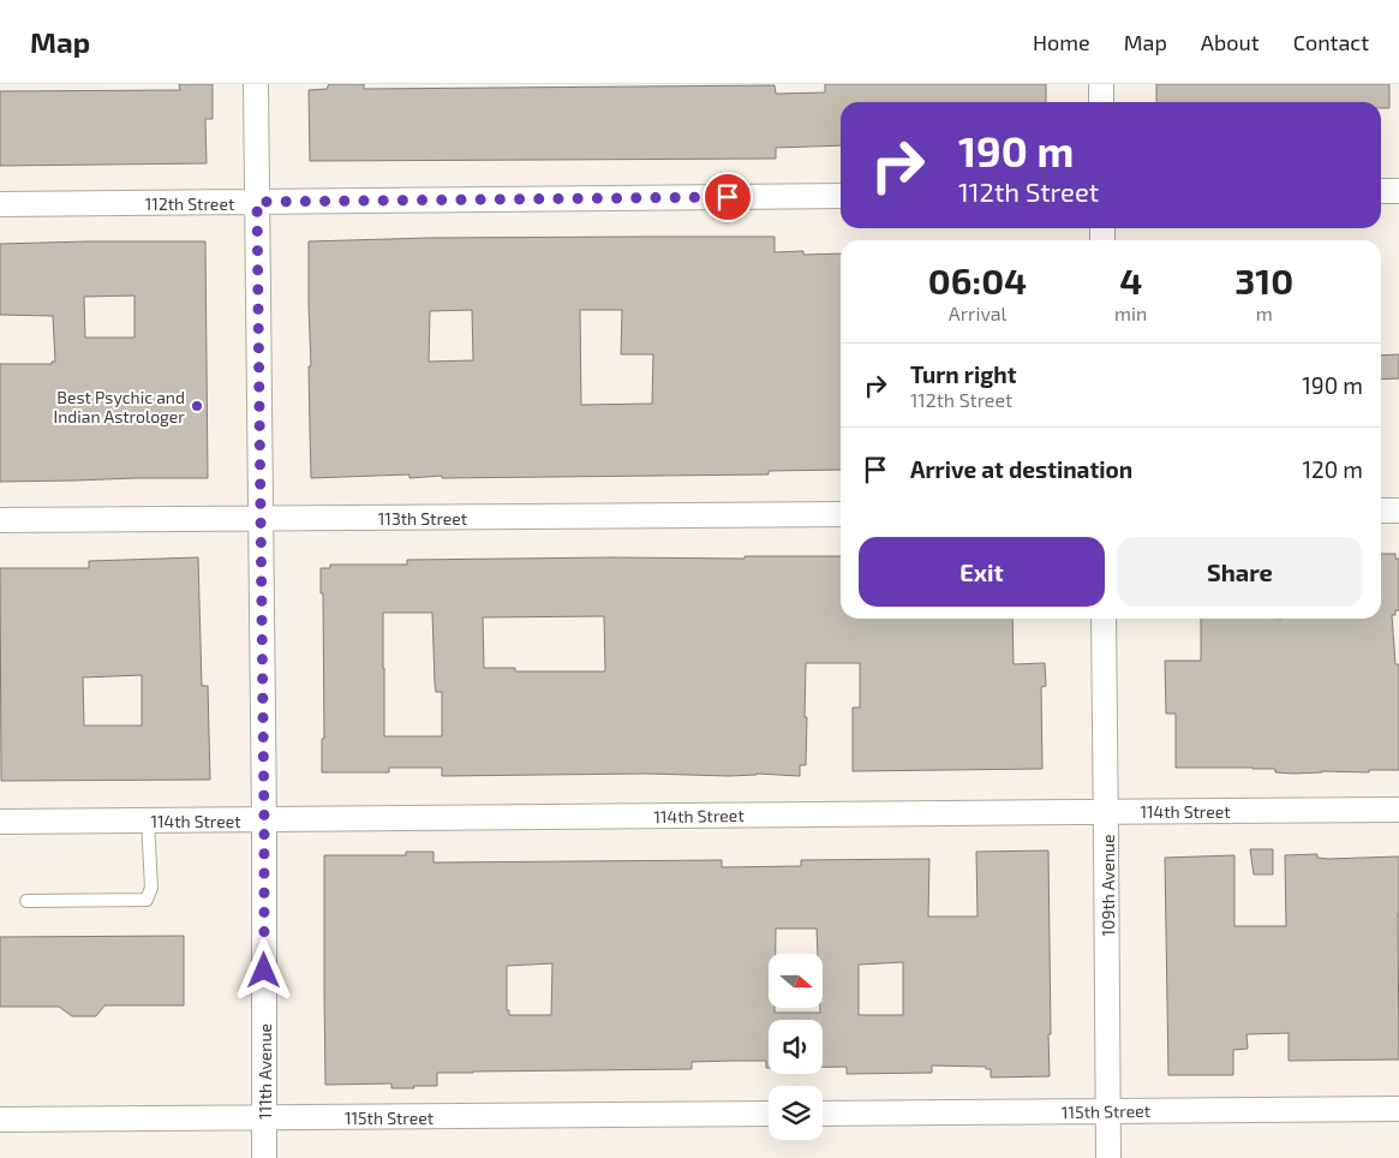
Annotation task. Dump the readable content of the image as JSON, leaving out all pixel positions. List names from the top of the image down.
{
  "streets": {
    "street": [
      "112th Street",
      "113th Street",
      "114th Street",
      "109th Avenue",
      "111th Avenue",
      "115th Street"
    ]
  },
  "crossings": [
    ["112th Street", "111th Avenue"],
    ["113th Street", "111th Avenue"],
    ["114th Street", "109th Avenue"],
    ["114th Street", "111th Avenue"],
    ["109th Avenue", "115th Street"],
    ["111th Avenue", "115th Street"]
  ],
  "places": ["Best Psychic and Indian Astrologer"],
  "north": "right",
  "page": {
    "header": "Map",
    "nav": [
      "Home",
      "Map",
      "About",
      "Contact"
    ],
    "turn": ["190 m", "112th Street"],
    "eta": [
      "06:04",
      "Arrival",
      "4",
      "min",
      "310",
      "m"
    ],
    "list": [
      {
        "name": "Turn right",
        "note": "112th Street",
        "value": "190 m"
      },
      {
        "name": "Arrive at destination",
        "value": "120 m"
      }
    ],
    "buttons": ["Exit", "Share"]
  }
}
